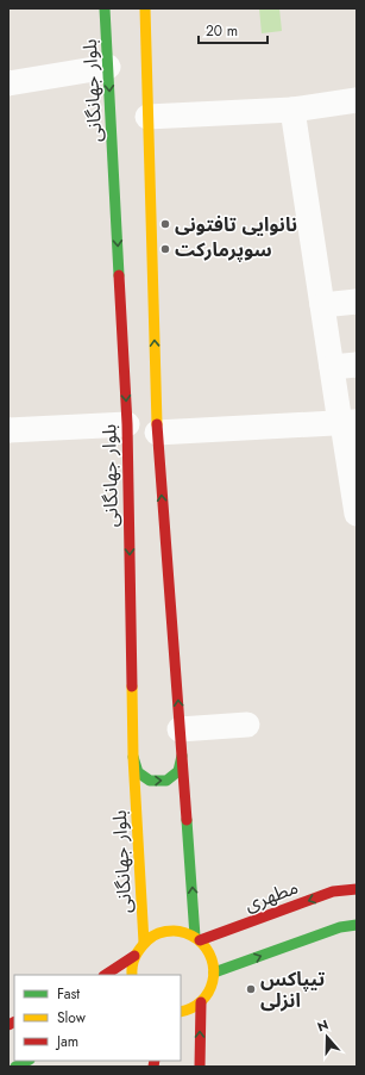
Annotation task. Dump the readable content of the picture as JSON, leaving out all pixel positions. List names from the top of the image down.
{
  "streets": {
    "street": ["بلوار جهانگانی", "مطهری"]
  },
  "places": ["نانوایی تافتونی", "سوپرمارکت", "تیپاکس انزلی"],
  "legend": ["Fast", "Slow", "Jam"],
  "scale_bar": "20 m",
  "north": "top"
}
